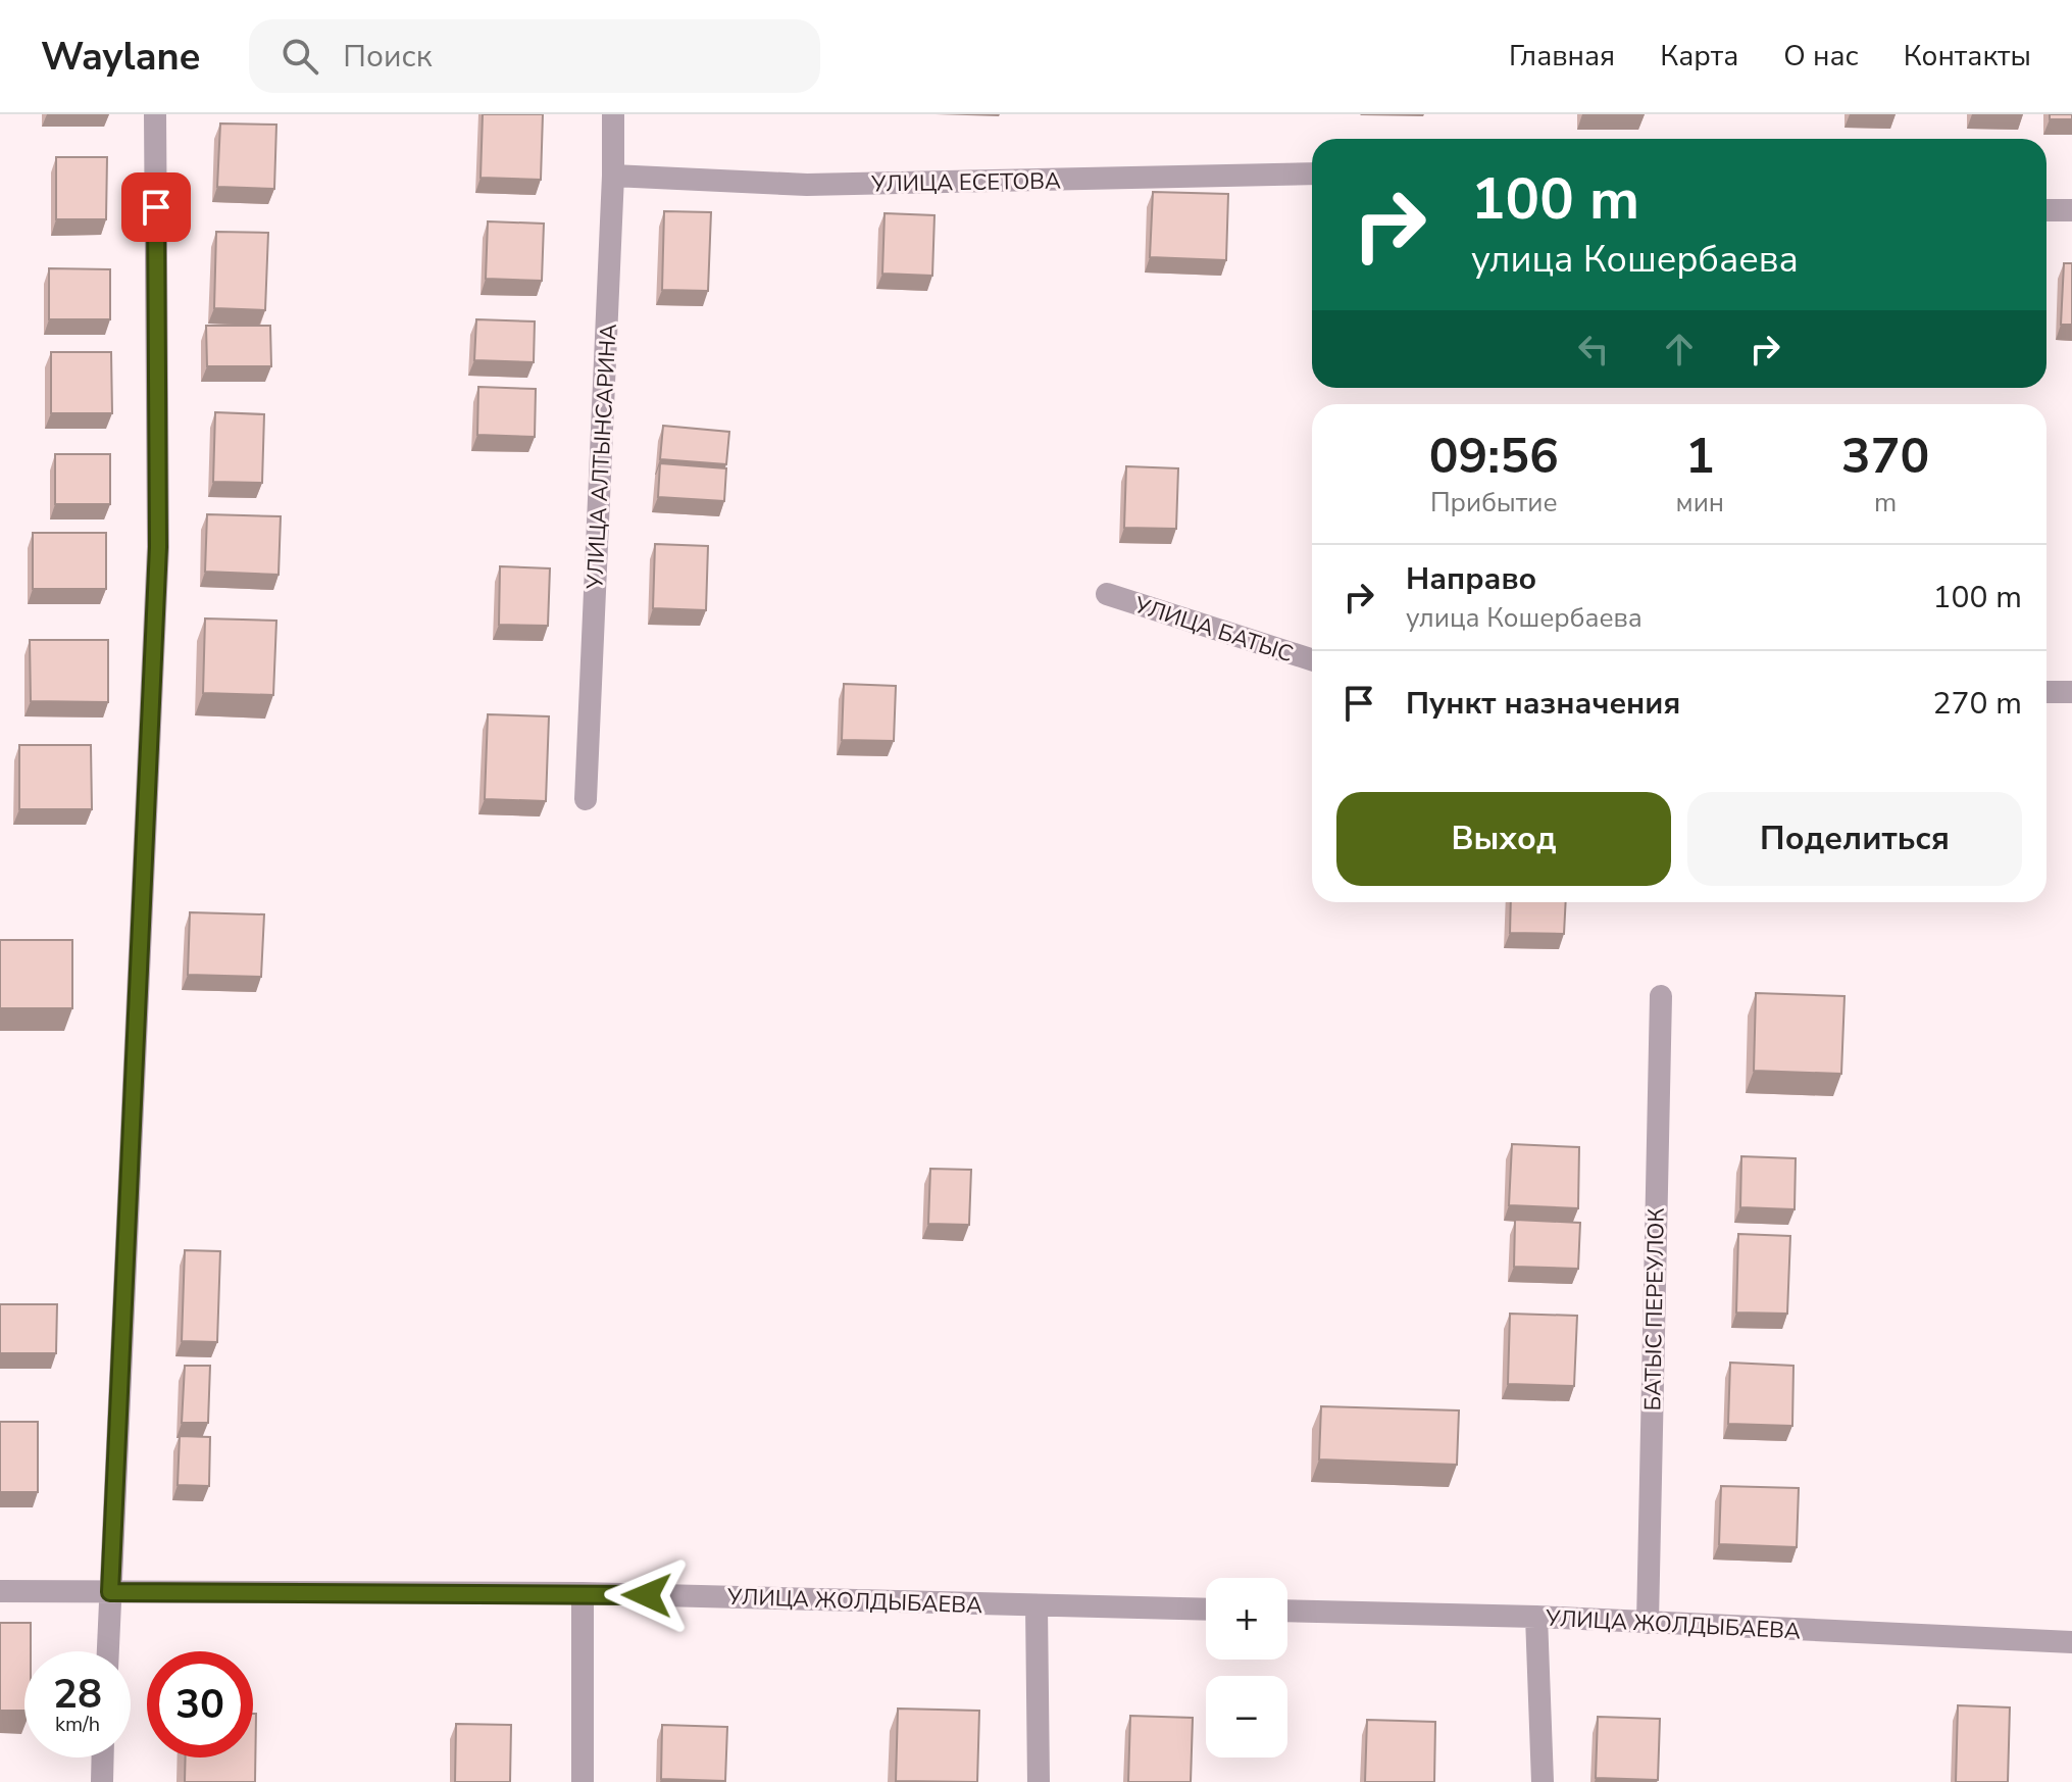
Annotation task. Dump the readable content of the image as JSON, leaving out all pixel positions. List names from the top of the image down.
{
  "streets": {
    "street": [
      "УЛИЦА ЕСЕТОВА",
      "УЛИЦА АЛТЫНСАРИНА",
      "УЛИЦА БАТЫС",
      "БАТЫС ПЕРЕУЛОК",
      "УЛИЦА ЖОЛДЫБАЕВА"
    ]
  },
  "crossings": [
    ["УЛИЦА ЕСЕТОВА", "УЛИЦА АЛТЫНСАРИНА"],
    ["БАТЫС ПЕРЕУЛОК", "УЛИЦА ЖОЛДЫБАЕВА"]
  ],
  "page": {
    "header": "Waylane",
    "search": "Поиск",
    "nav": [
      "Главная",
      "Карта",
      "О нас",
      "Контакты"
    ],
    "turn": ["100 m", "улица Кошербаева"],
    "eta": [
      "09:56",
      "Прибытие",
      "1",
      "мин",
      "370",
      "m"
    ],
    "list": [
      {
        "name": "Направо",
        "note": "улица Кошербаева",
        "value": "100 m"
      },
      {
        "name": "Пункт назначения",
        "value": "270 m"
      }
    ],
    "buttons": ["Выход", "Поделиться"],
    "map_buttons": ["+", "−"],
    "speed": "28 km/h",
    "limit": "30"
  }
}
